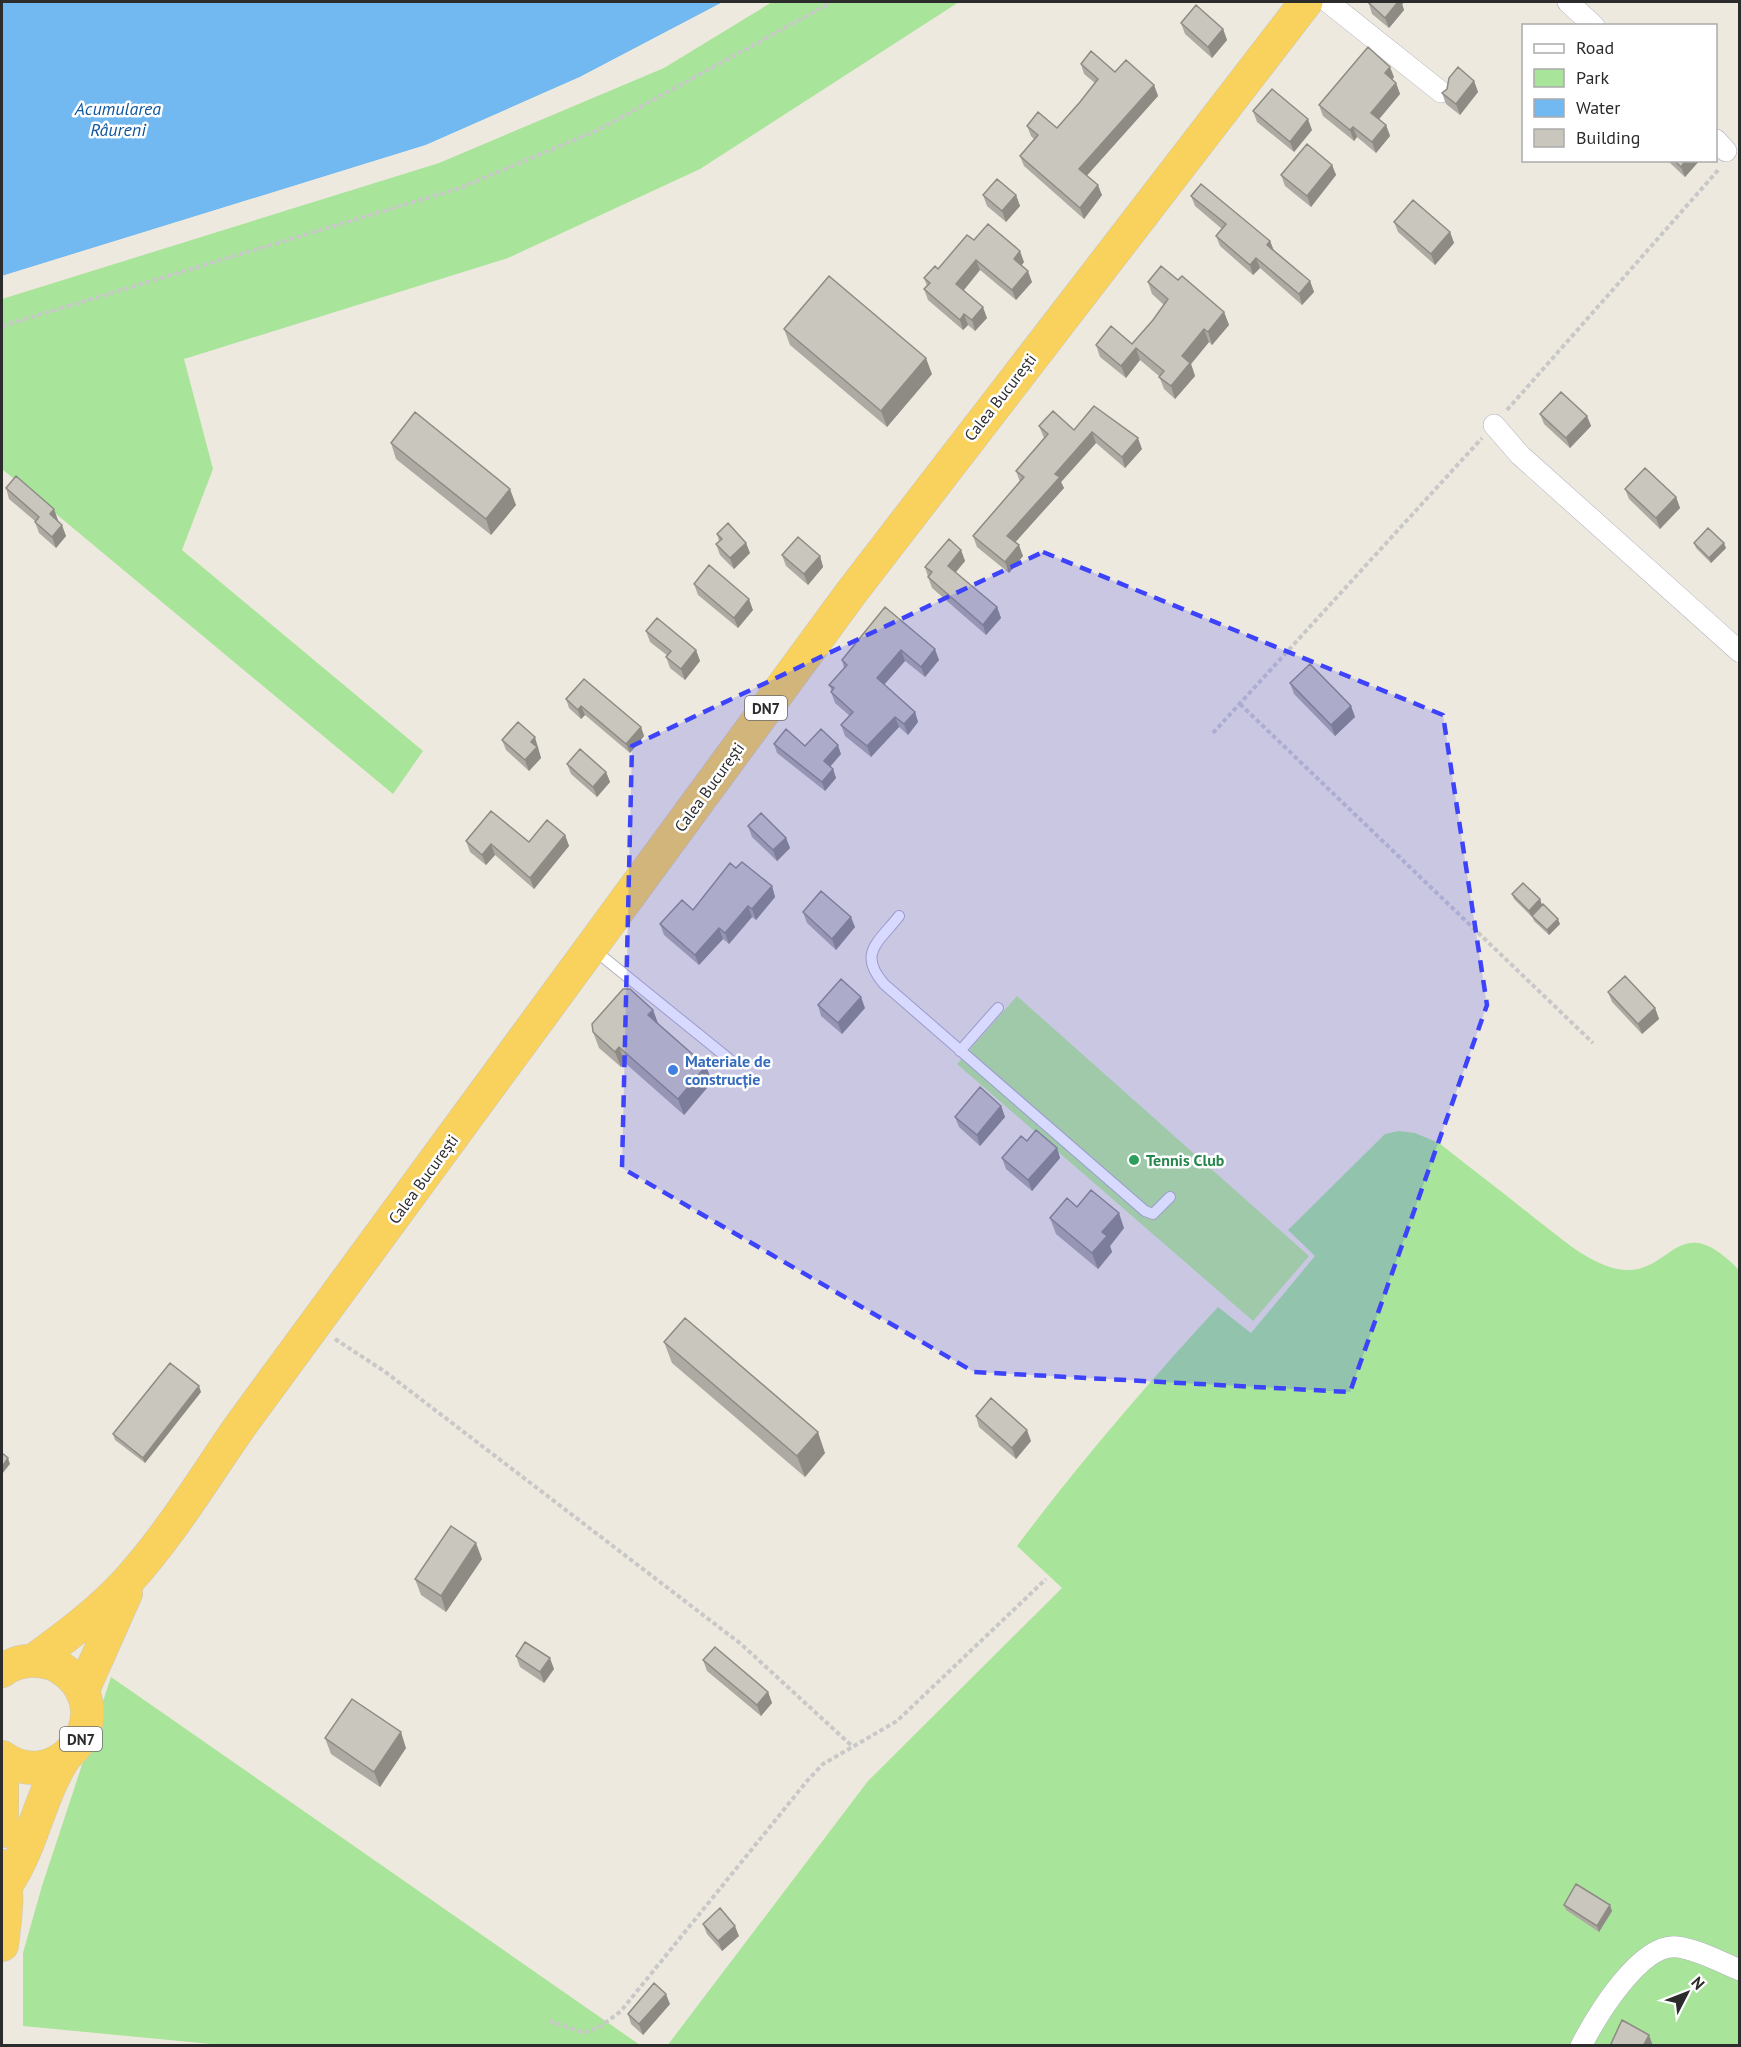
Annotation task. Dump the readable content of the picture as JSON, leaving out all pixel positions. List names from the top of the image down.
{
  "streets": {
    "highway": ["Calea București", "DN7"]
  },
  "crossings": [
    ["Calea București", "DN7"]
  ],
  "water": ["Acumularea Râureni"],
  "places": ["Materiale de construcție", "Tennis Club"],
  "legend": [
    "Road",
    "Park",
    "Water",
    "Building"
  ],
  "north": "top right"
}
